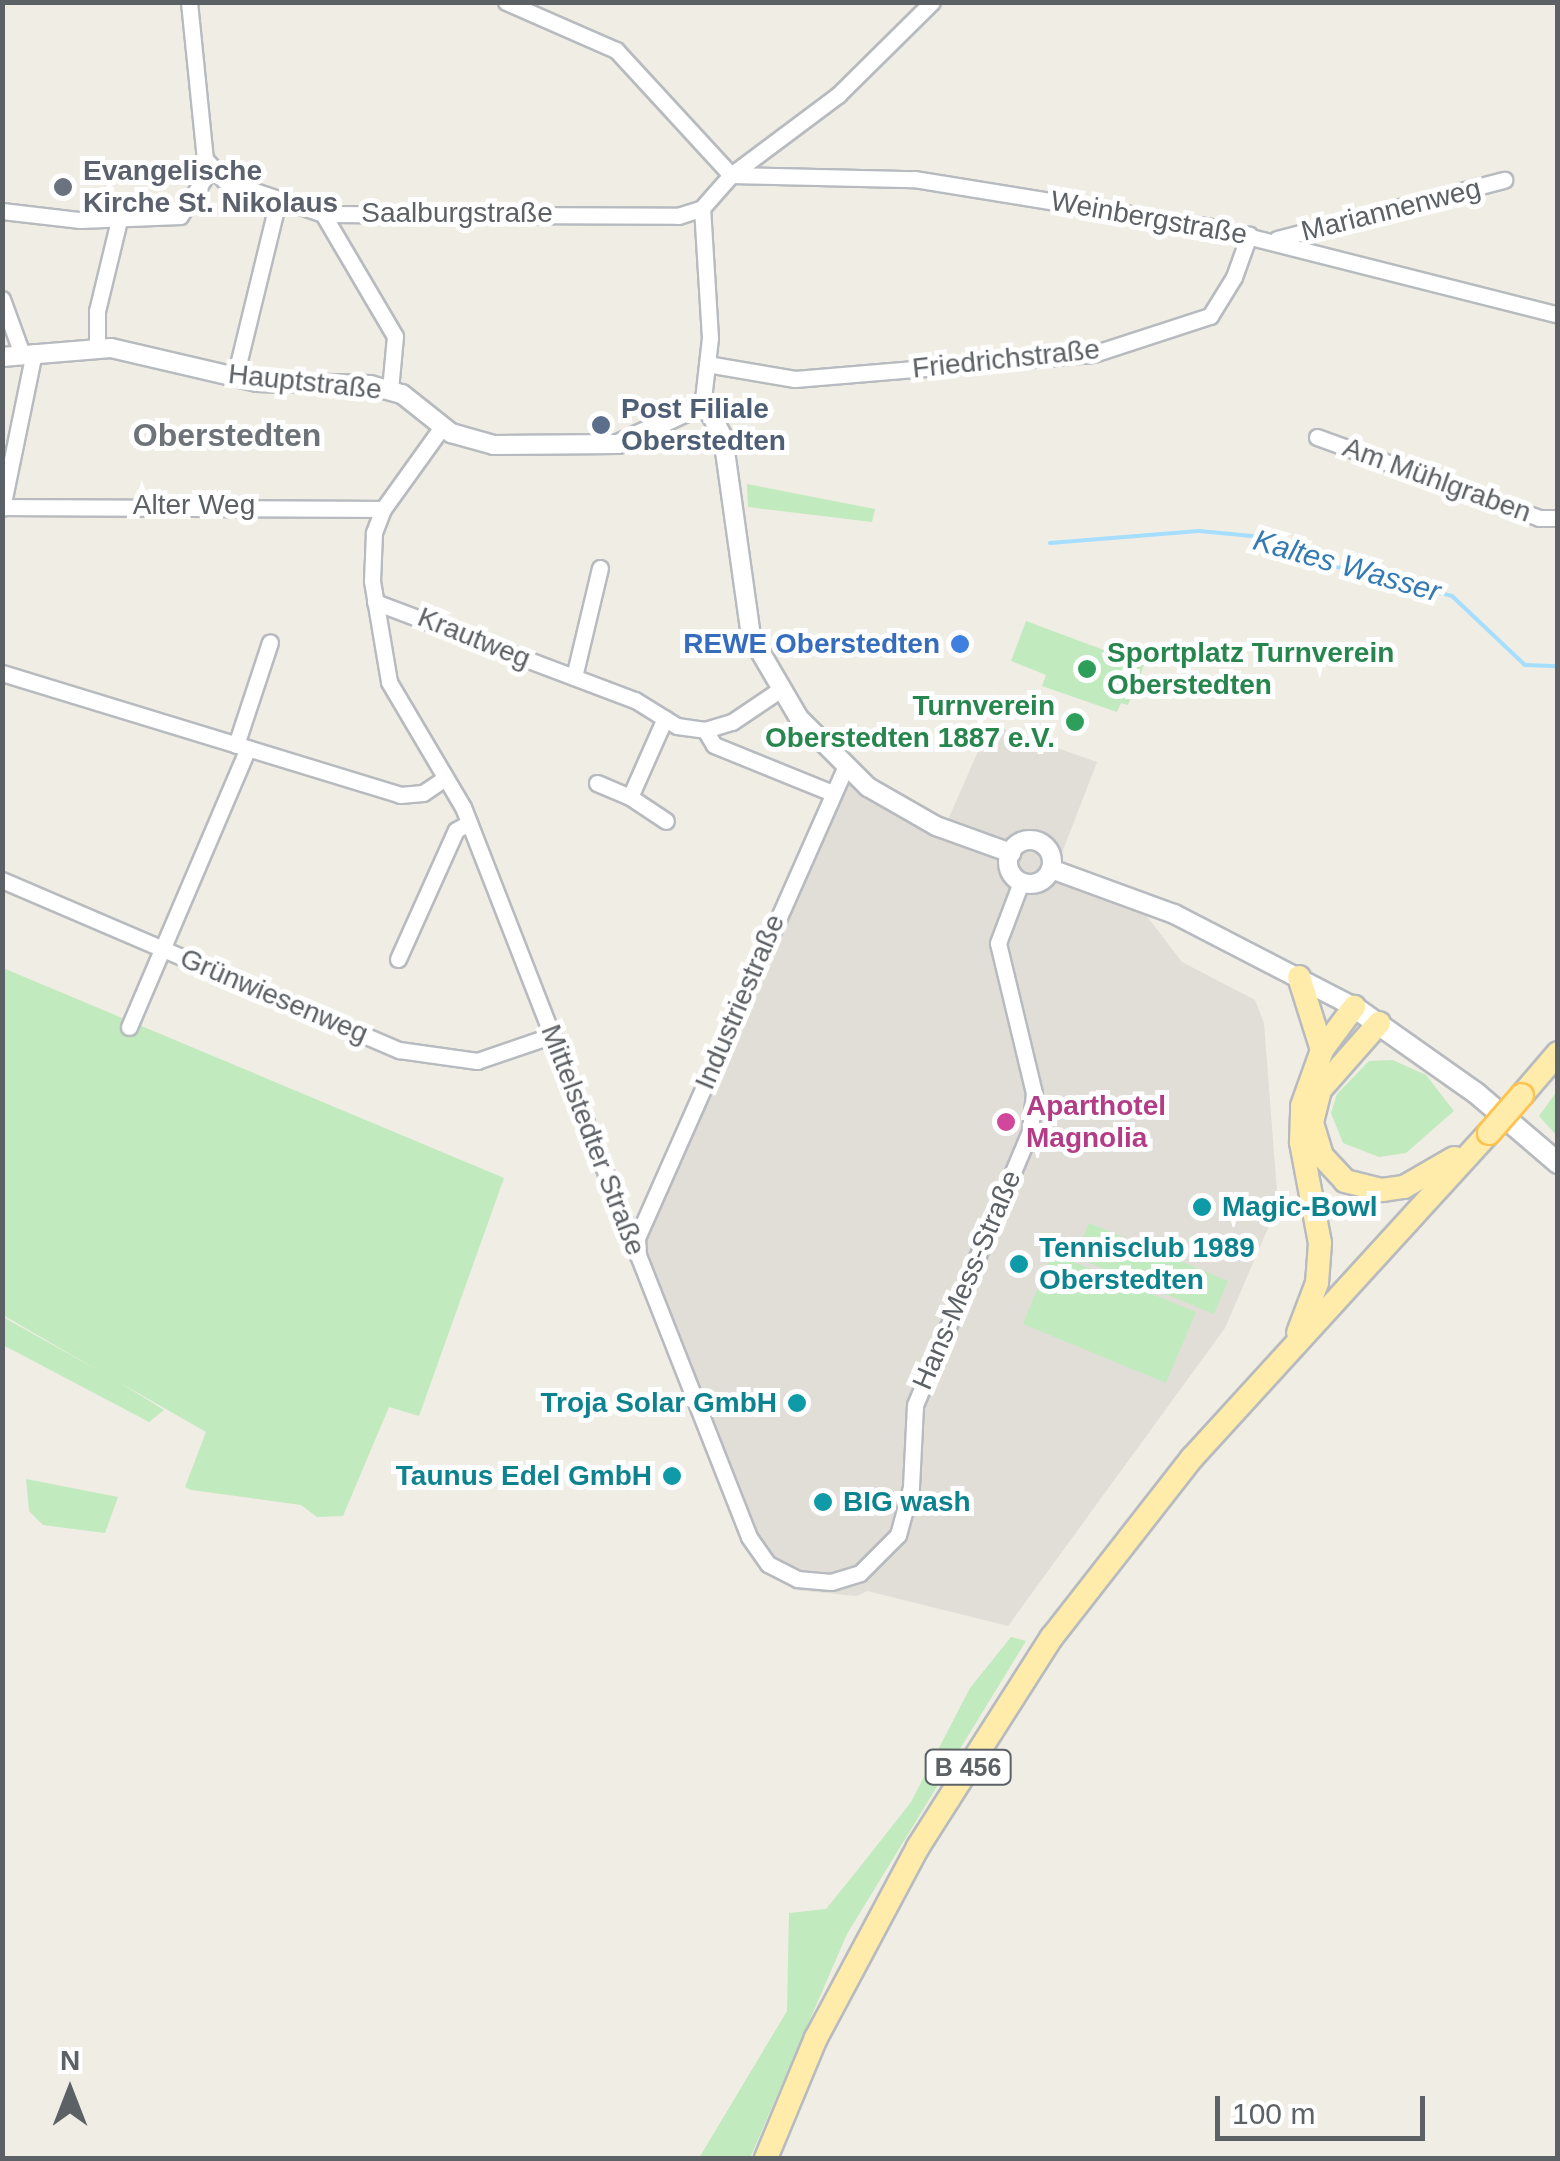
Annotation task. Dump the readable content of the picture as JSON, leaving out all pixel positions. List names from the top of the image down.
{
  "streets": {
    "main road": ["B 456"],
    "street": [
      "Mariannenweg",
      "Saalburgstraße",
      "Weinbergstraße",
      "Friedrichstraße",
      "Hauptstraße",
      "Am Mühlgraben",
      "Alter Weg",
      "Krautweg",
      "Grünwiesenweg",
      "Industriestraße",
      "Mittelstedter Straße",
      "Hans-Mess-Straße"
    ]
  },
  "crossings": [
    ["Mariannenweg", "Weinbergstraße"],
    ["Weinbergstraße", "Friedrichstraße"],
    ["Hauptstraße", "Mittelstedter Straße"],
    ["Alter Weg", "Mittelstedter Straße"],
    ["Krautweg", "Industriestraße"],
    ["Krautweg", "Mittelstedter Straße"],
    ["Grünwiesenweg", "Mittelstedter Straße"],
    ["Industriestraße", "Mittelstedter Straße"],
    ["Mittelstedter Straße", "Hans-Mess-Straße"]
  ],
  "districts": ["Oberstedten"],
  "water": ["Kaltes Wasser"],
  "places": [
    "Evangelische Kirche St. Nikolaus",
    "Post Filiale Oberstedten",
    "REWE Oberstedten",
    "Sportplatz Turnverein Oberstedten",
    "Turnverein Oberstedten 1887 e.V.",
    "Aparthotel Magnolia",
    "Magic-Bowl",
    "Tennisclub 1989 Oberstedten",
    "Troja Solar GmbH",
    "Taunus Edel GmbH",
    "BIG wash"
  ],
  "scale_bar": "100 m",
  "north": "top"
}
